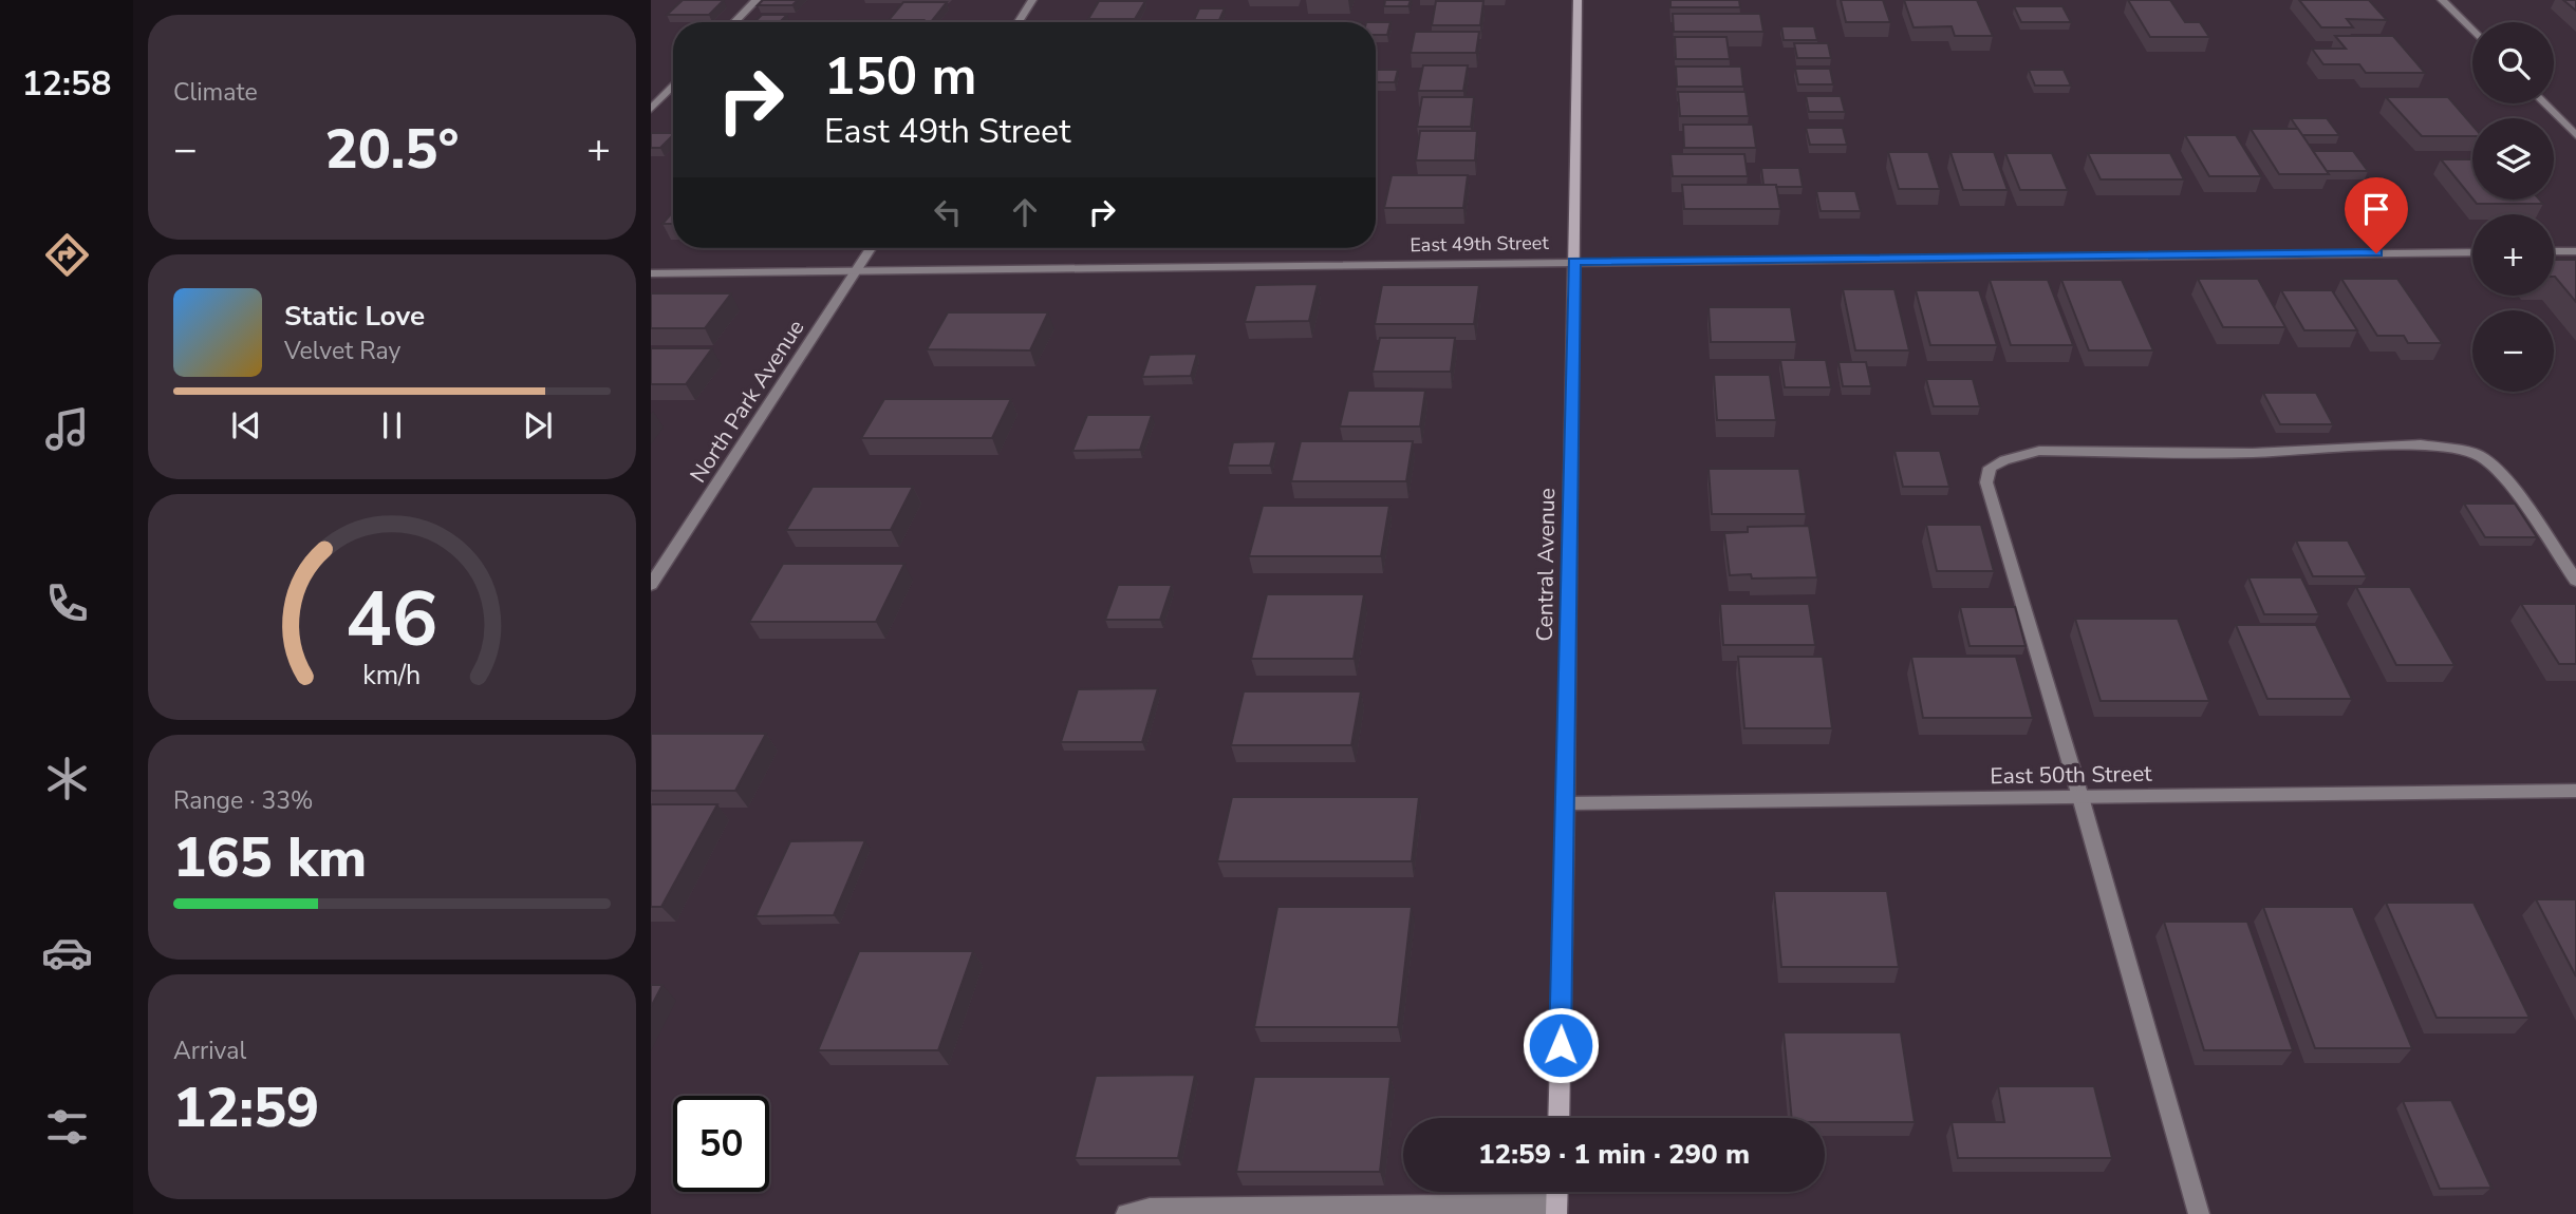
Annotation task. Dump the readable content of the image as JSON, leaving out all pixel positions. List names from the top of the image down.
{
  "streets": {
    "main road": ["Central Avenue"],
    "street": ["East 49th Street", "North Park Avenue", "East 50th Street"]
  },
  "crossings": [
    ["East 49th Street", "North Park Avenue"],
    ["East 49th Street", "Central Avenue"],
    ["Central Avenue", "East 50th Street"]
  ],
  "page": {
    "tabs": "12:58",
    "tile": [
      "Climate",
      ["Range · 33%", "165 km"],
      ["Arrival", "12:59"]
    ],
    "map_buttons": ["+", "−"],
    "turn": ["150 m", "East 49th Street"],
    "heat": ["−", "20.5°", "+"],
    "song": ["Static Love", "Velvet Ray"],
    "limit": "50",
    "trip": "12:59 · 1 min · 290 m",
    "gauge": ["46", "km/h"]
  }
}
